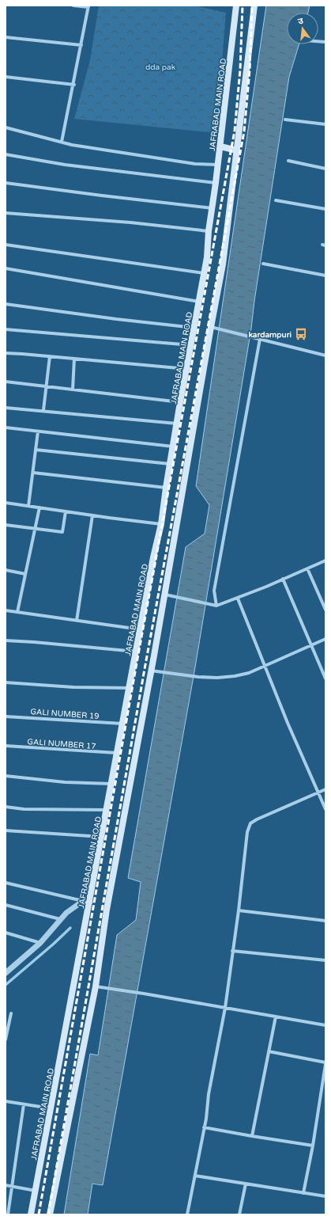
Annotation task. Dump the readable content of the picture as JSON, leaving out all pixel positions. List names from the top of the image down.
{
  "streets": {
    "main road": ["JAFRABAD MAIN ROAD"],
    "street": ["GALI NUMBER 19", "GALI NUMBER 17"]
  },
  "crossings": [
    ["JAFRABAD MAIN ROAD", "GALI NUMBER 19"],
    ["JAFRABAD MAIN ROAD", "GALI NUMBER 17"]
  ],
  "parks": ["dda pak"],
  "places": {
    "bus stop": ["kardampuri"]
  },
  "north": "top"
}
